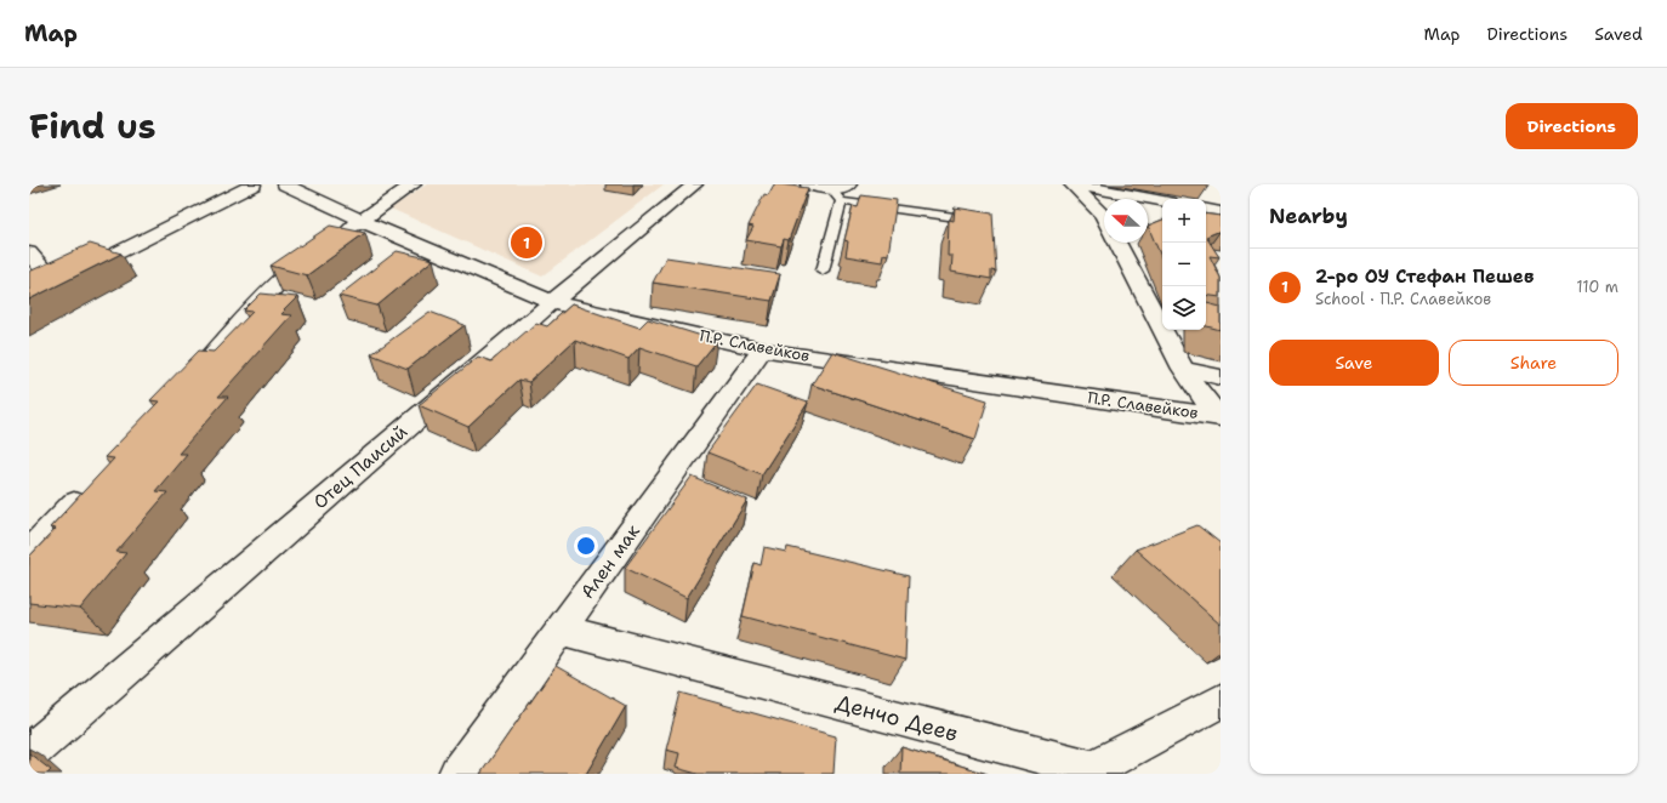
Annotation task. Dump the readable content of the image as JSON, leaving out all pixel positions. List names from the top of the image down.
{
  "streets": {
    "street": [
      "П.Р. Славейков",
      "Отец Паисий",
      "Ален мак",
      "Денчо Деев"
    ]
  },
  "crossings": [
    ["П.Р. Славейков", "Отец Паисий"],
    ["П.Р. Славейков", "Ален мак"],
    ["Ален мак", "Денчо Деев"]
  ],
  "north": "left",
  "page": {
    "header": "Map",
    "nav": ["Map", "Directions", "Saved"],
    "title": "Find us",
    "buttons": [
      "Directions",
      ["Save", "Share"]
    ],
    "heading": "Nearby",
    "map_buttons": ["+", "−"],
    "pins": "1",
    "list": [
      {
        "mark": "1",
        "name": "2-ро ОУ Стефан Пешев",
        "note": "School · П.Р. Славейков",
        "value": "110 m"
      }
    ]
  }
}
